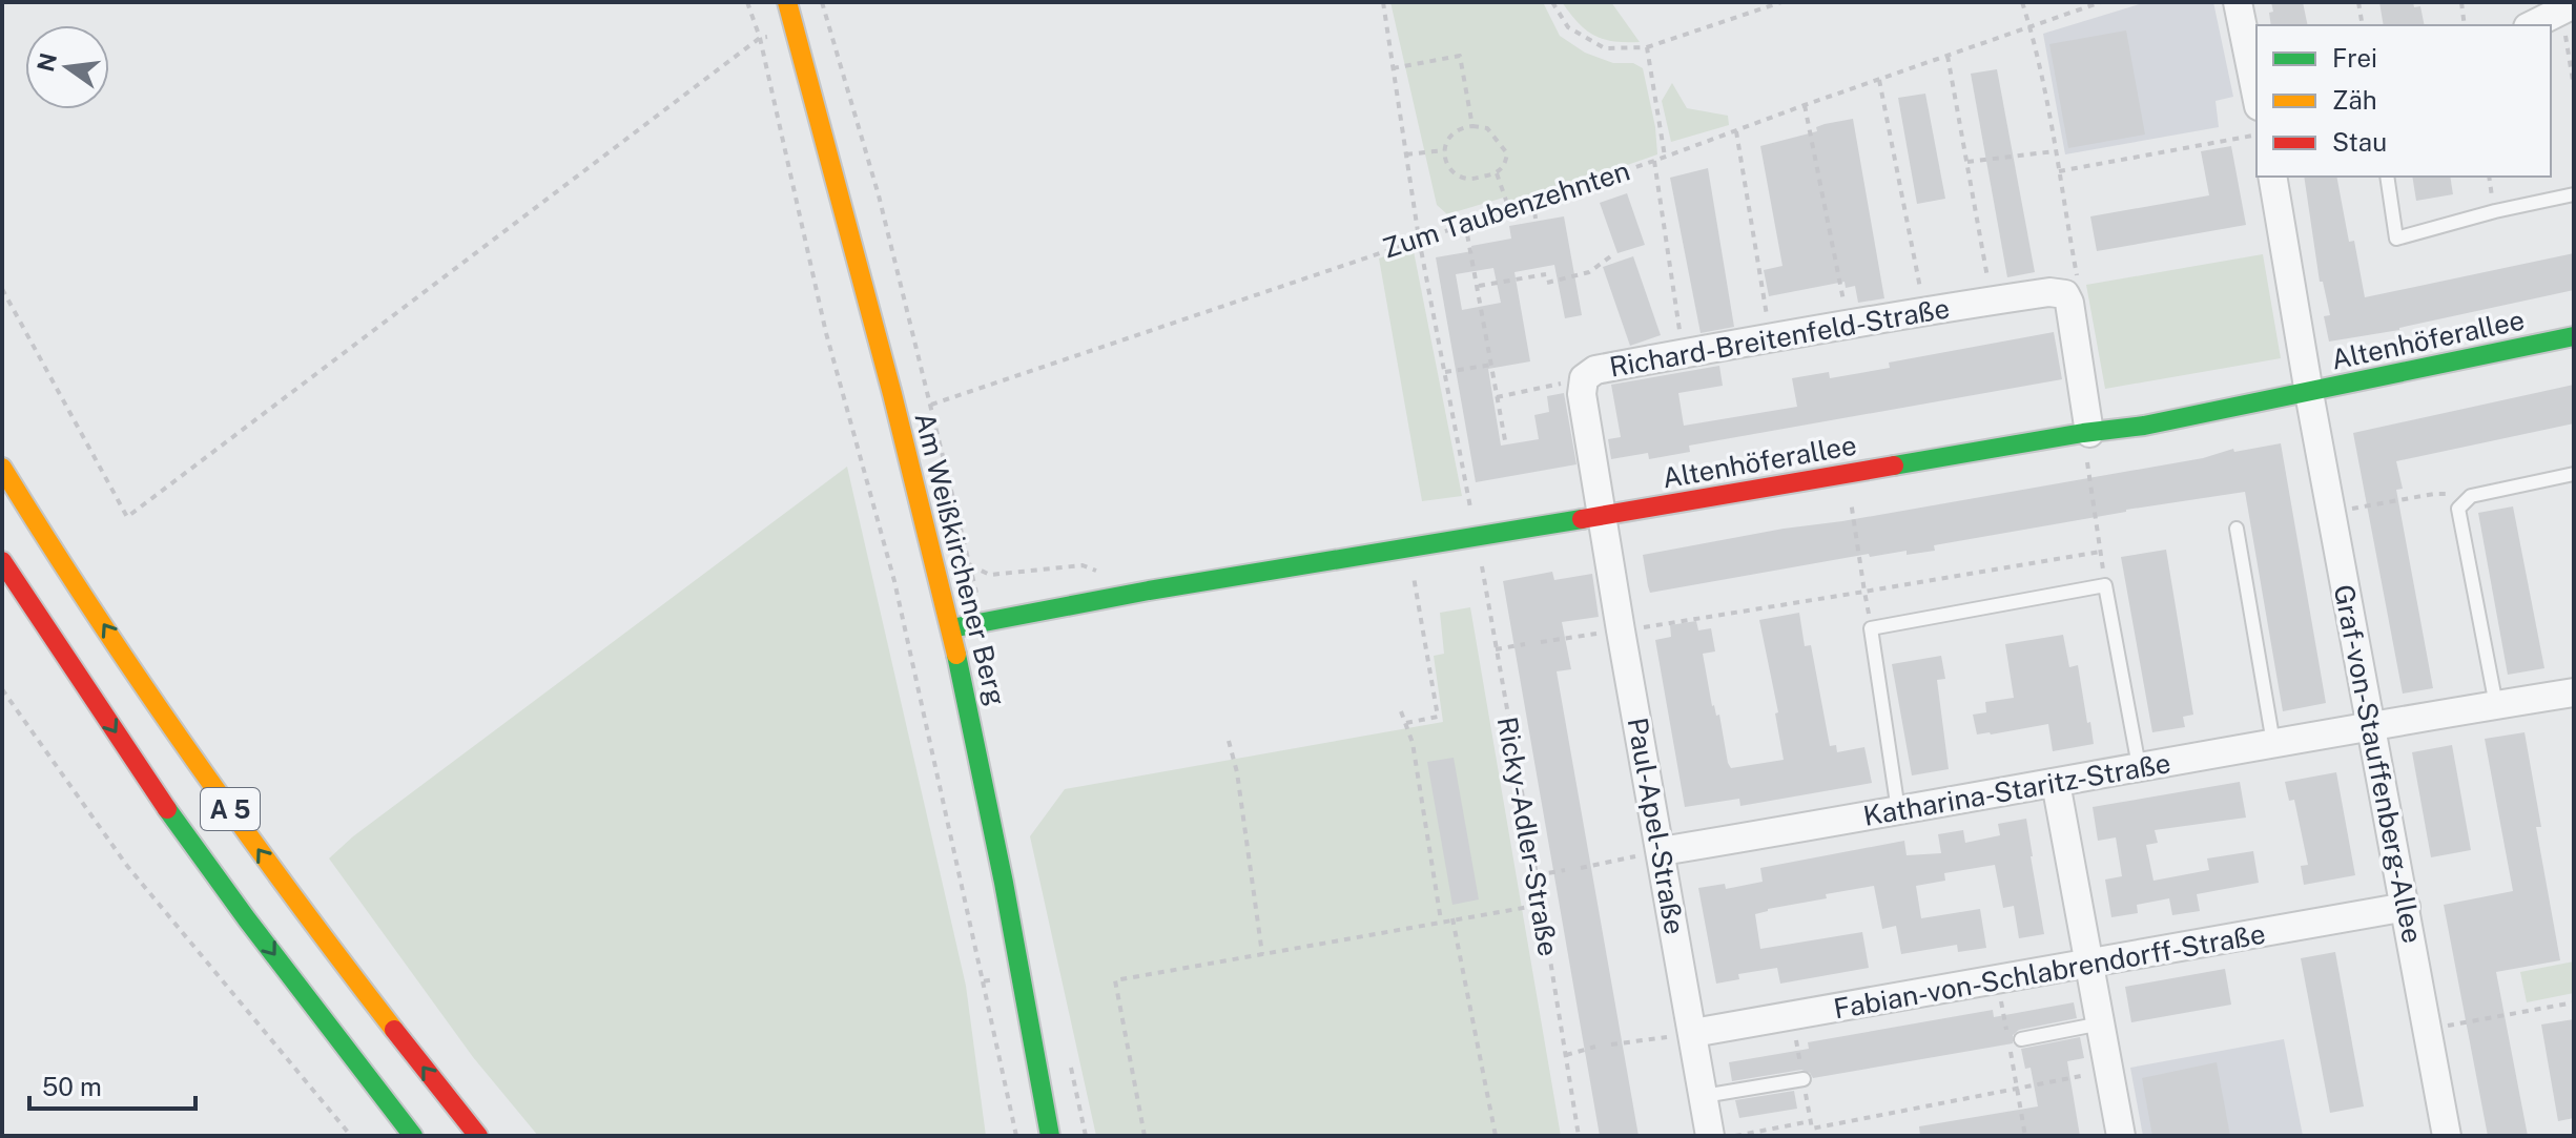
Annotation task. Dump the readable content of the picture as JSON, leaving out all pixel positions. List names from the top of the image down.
{
  "streets": {
    "main road": ["Altenhöferallee", "Am Weißkirchener Berg", "A 5"],
    "street": [
      "Richard-Breitenfeld-Straße",
      "Graf-von-Stauffenberg-Allee",
      "Katharina-Staritz-Straße",
      "Paul-Apel-Straße",
      "Fabian-von-Schlabrendorff-Straße"
    ],
    "path": ["Zum Taubenzehnten", "Ricky-Adler-Straße"]
  },
  "crossings": [
    ["Zum Taubenzehnten", "Ricky-Adler-Straße"],
    ["Richard-Breitenfeld-Straße", "Altenhöferallee"],
    ["Richard-Breitenfeld-Straße", "Paul-Apel-Straße"],
    ["Altenhöferallee", "Am Weißkirchener Berg"],
    ["Altenhöferallee", "Graf-von-Stauffenberg-Allee"],
    ["Altenhöferallee", "Paul-Apel-Straße"],
    ["Altenhöferallee", "Ricky-Adler-Straße"],
    ["Graf-von-Stauffenberg-Allee", "Katharina-Staritz-Straße"],
    ["Graf-von-Stauffenberg-Allee", "Fabian-von-Schlabrendorff-Straße"],
    ["Katharina-Staritz-Straße", "Paul-Apel-Straße"],
    ["Paul-Apel-Straße", "Fabian-von-Schlabrendorff-Straße"]
  ],
  "legend": ["Frei", "Zäh", "Stau"],
  "scale_bar": "50 m",
  "north": "left"
}
